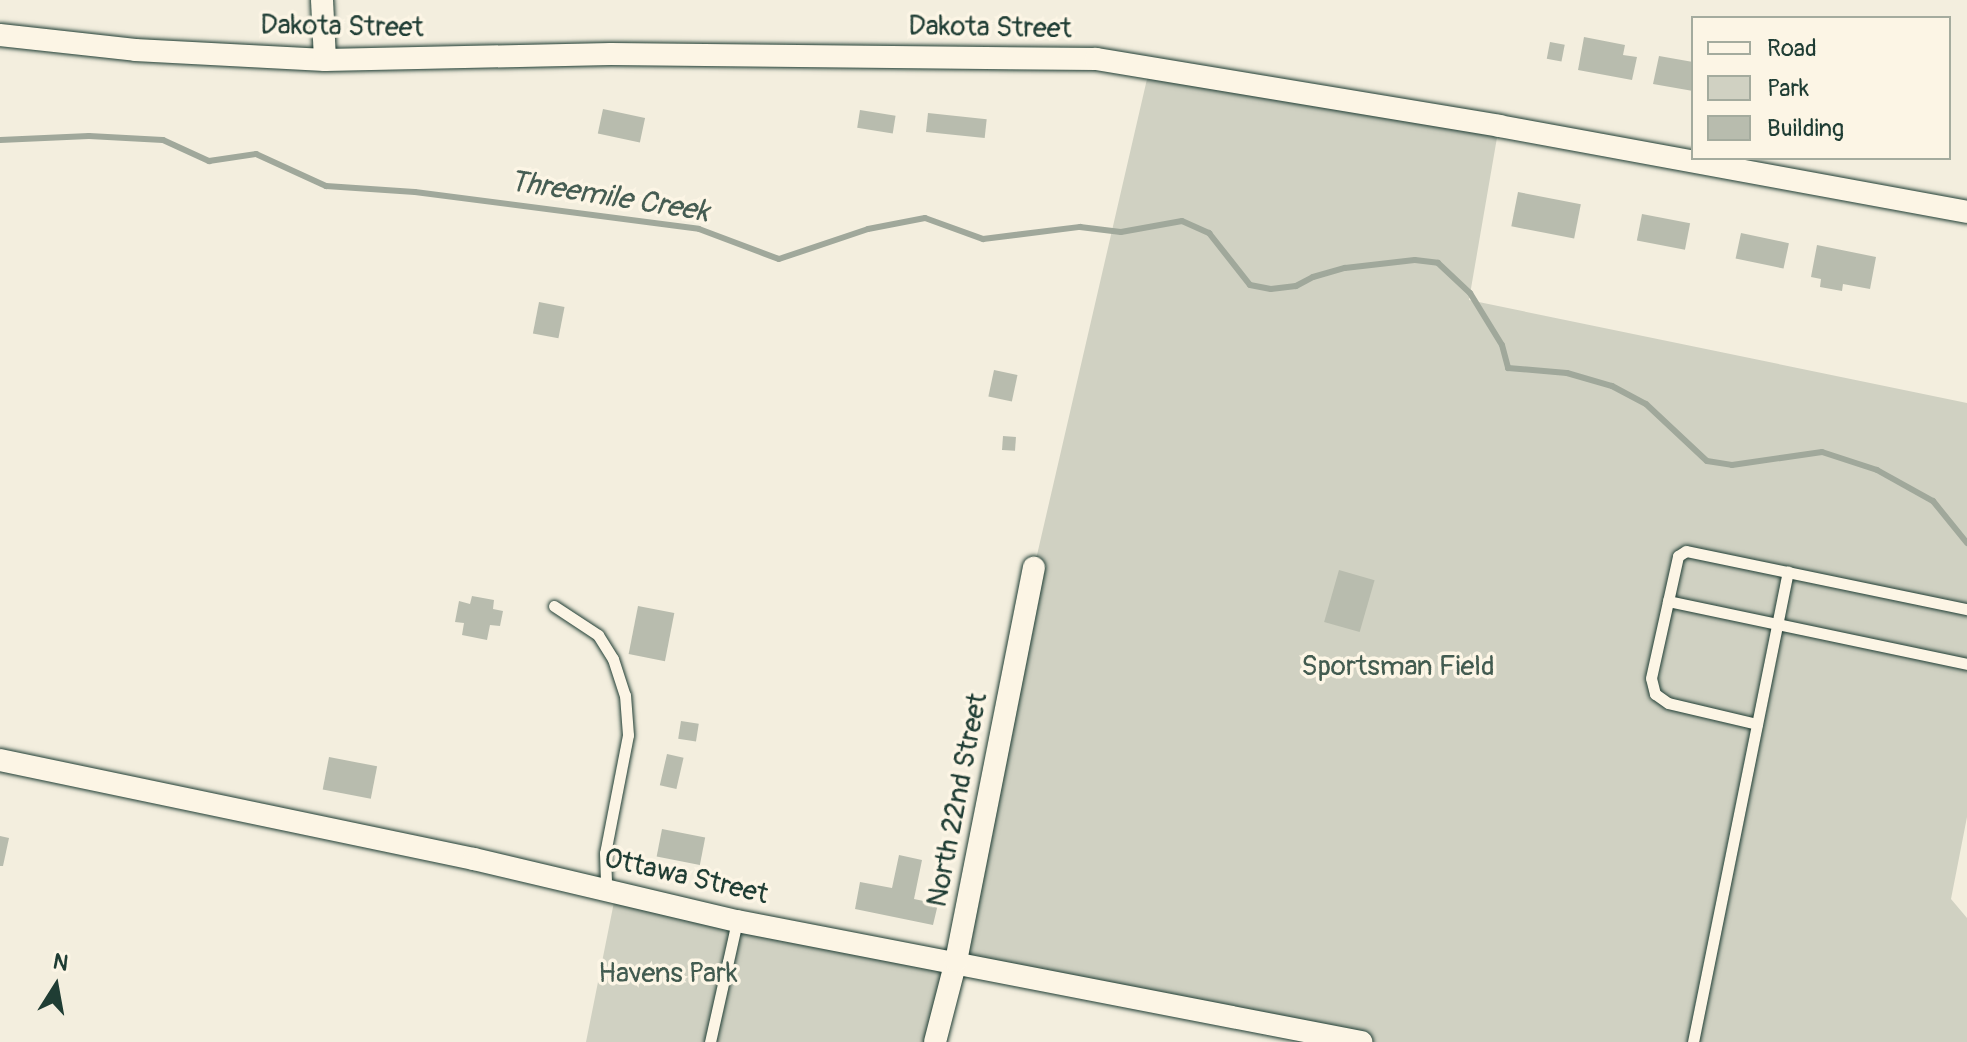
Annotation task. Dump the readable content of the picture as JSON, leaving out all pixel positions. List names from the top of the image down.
{
  "streets": {
    "street": ["Dakota Street", "North 22nd Street", "Ottawa Street"]
  },
  "crossings": [
    ["North 22nd Street", "Ottawa Street"]
  ],
  "water": ["Threemile Creek"],
  "parks": ["Sportsman Field", "Havens Park"],
  "legend": ["Road", "Park", "Building"],
  "north": "top"
}
